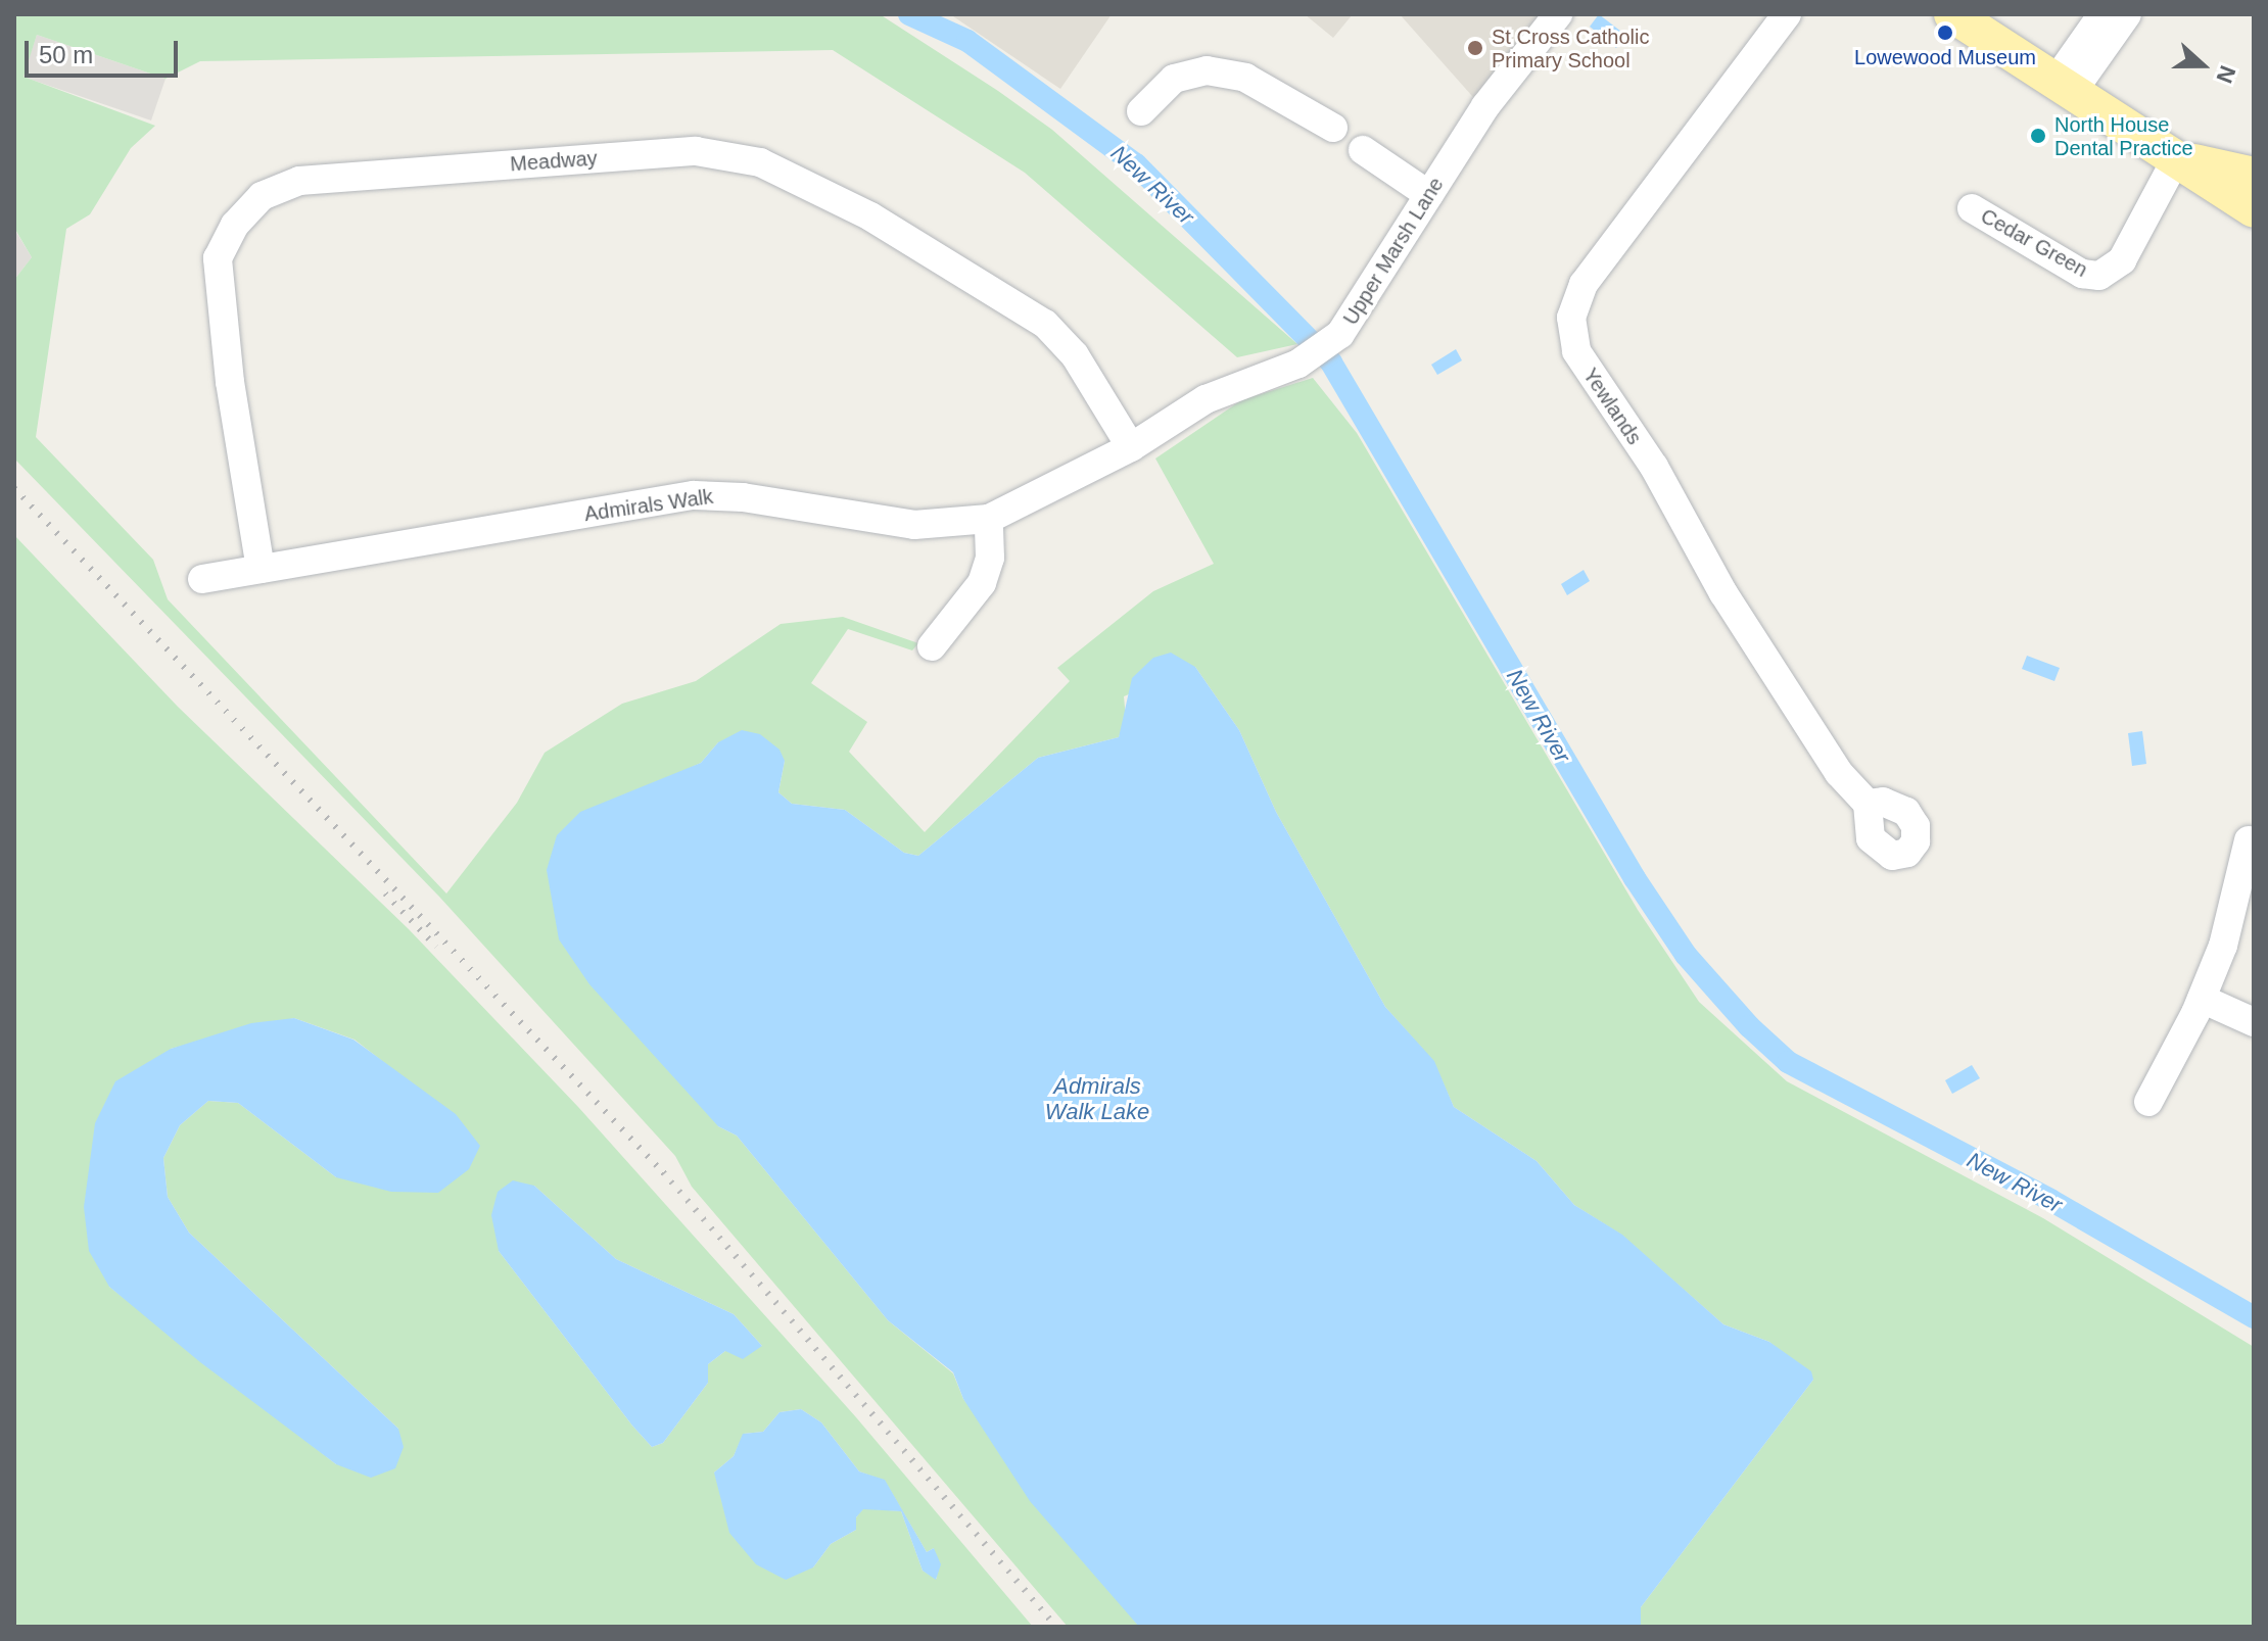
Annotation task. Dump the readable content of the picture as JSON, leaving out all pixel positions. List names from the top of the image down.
{
  "streets": {
    "street": [
      "Meadway",
      "Cedar Green",
      "Upper Marsh Lane",
      "Yewlands",
      "Admirals Walk"
    ]
  },
  "crossings": [
    ["Meadway", "Upper Marsh Lane"],
    ["Meadway", "Admirals Walk"],
    ["Upper Marsh Lane", "Admirals Walk"]
  ],
  "water": ["New River", "Admirals Walk Lake"],
  "places": ["Lowewood Museum", "St Cross Catholic Primary School", "North House Dental Practice"],
  "scale_bar": "50 m",
  "north": "right"
}
